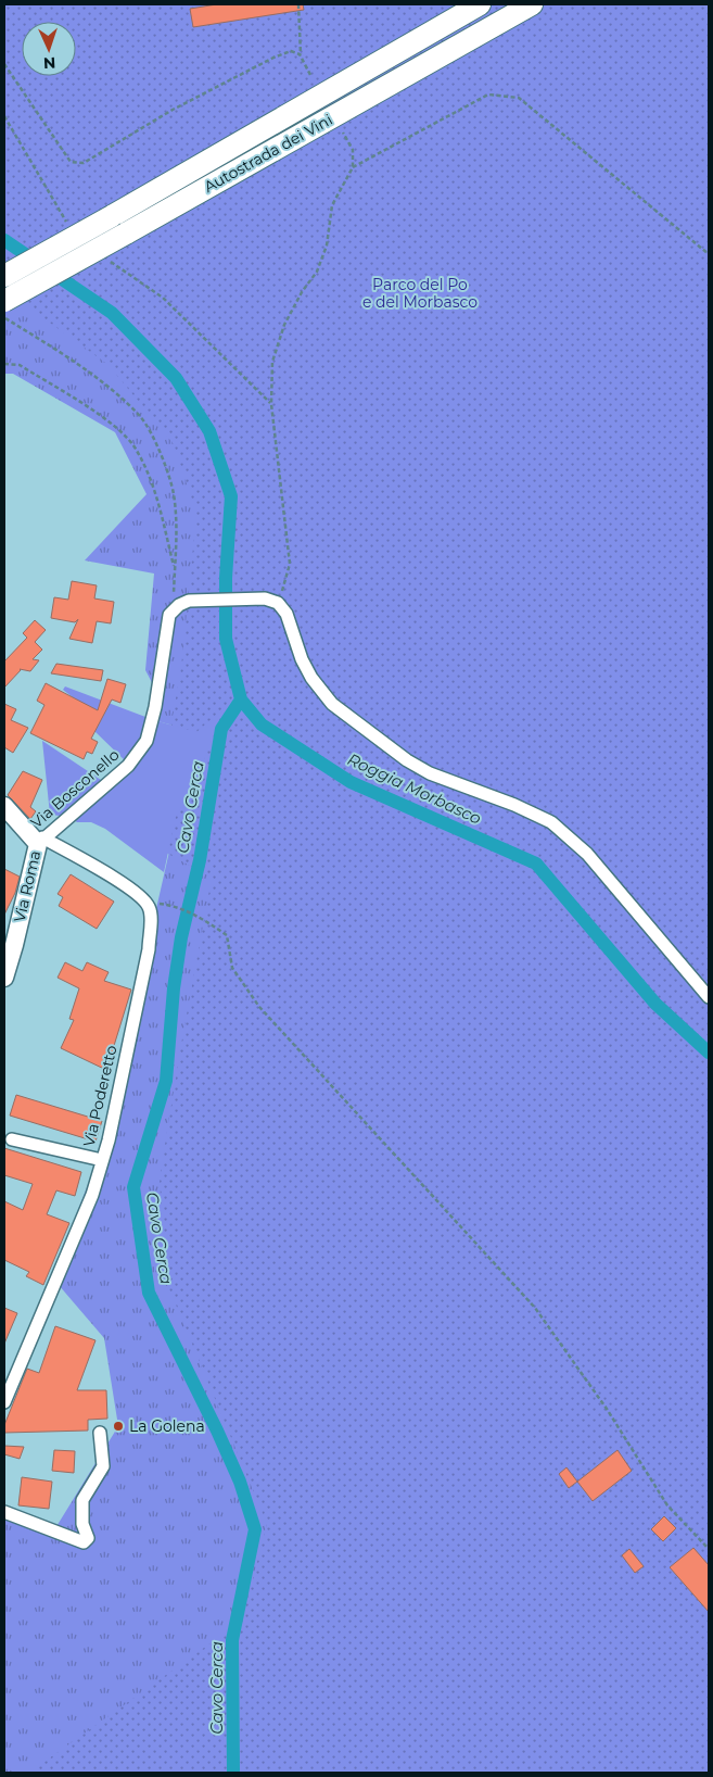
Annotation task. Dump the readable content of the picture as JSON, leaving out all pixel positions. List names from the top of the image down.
{
  "streets": {
    "highway": ["Autostrada dei Vini"],
    "street": ["Via Bosconello", "Via Roma", "Via Poderetto"]
  },
  "crossings": [
    ["Via Bosconello", "Via Roma"],
    ["Via Bosconello", "Via Poderetto"],
    ["Via Roma", "Via Poderetto"]
  ],
  "water": ["Roggia Morbasco", "Cavo Cerca"],
  "parks": ["Parco del Po e del Morbasco"],
  "places": ["La Golena"],
  "north": "bottom"
}
